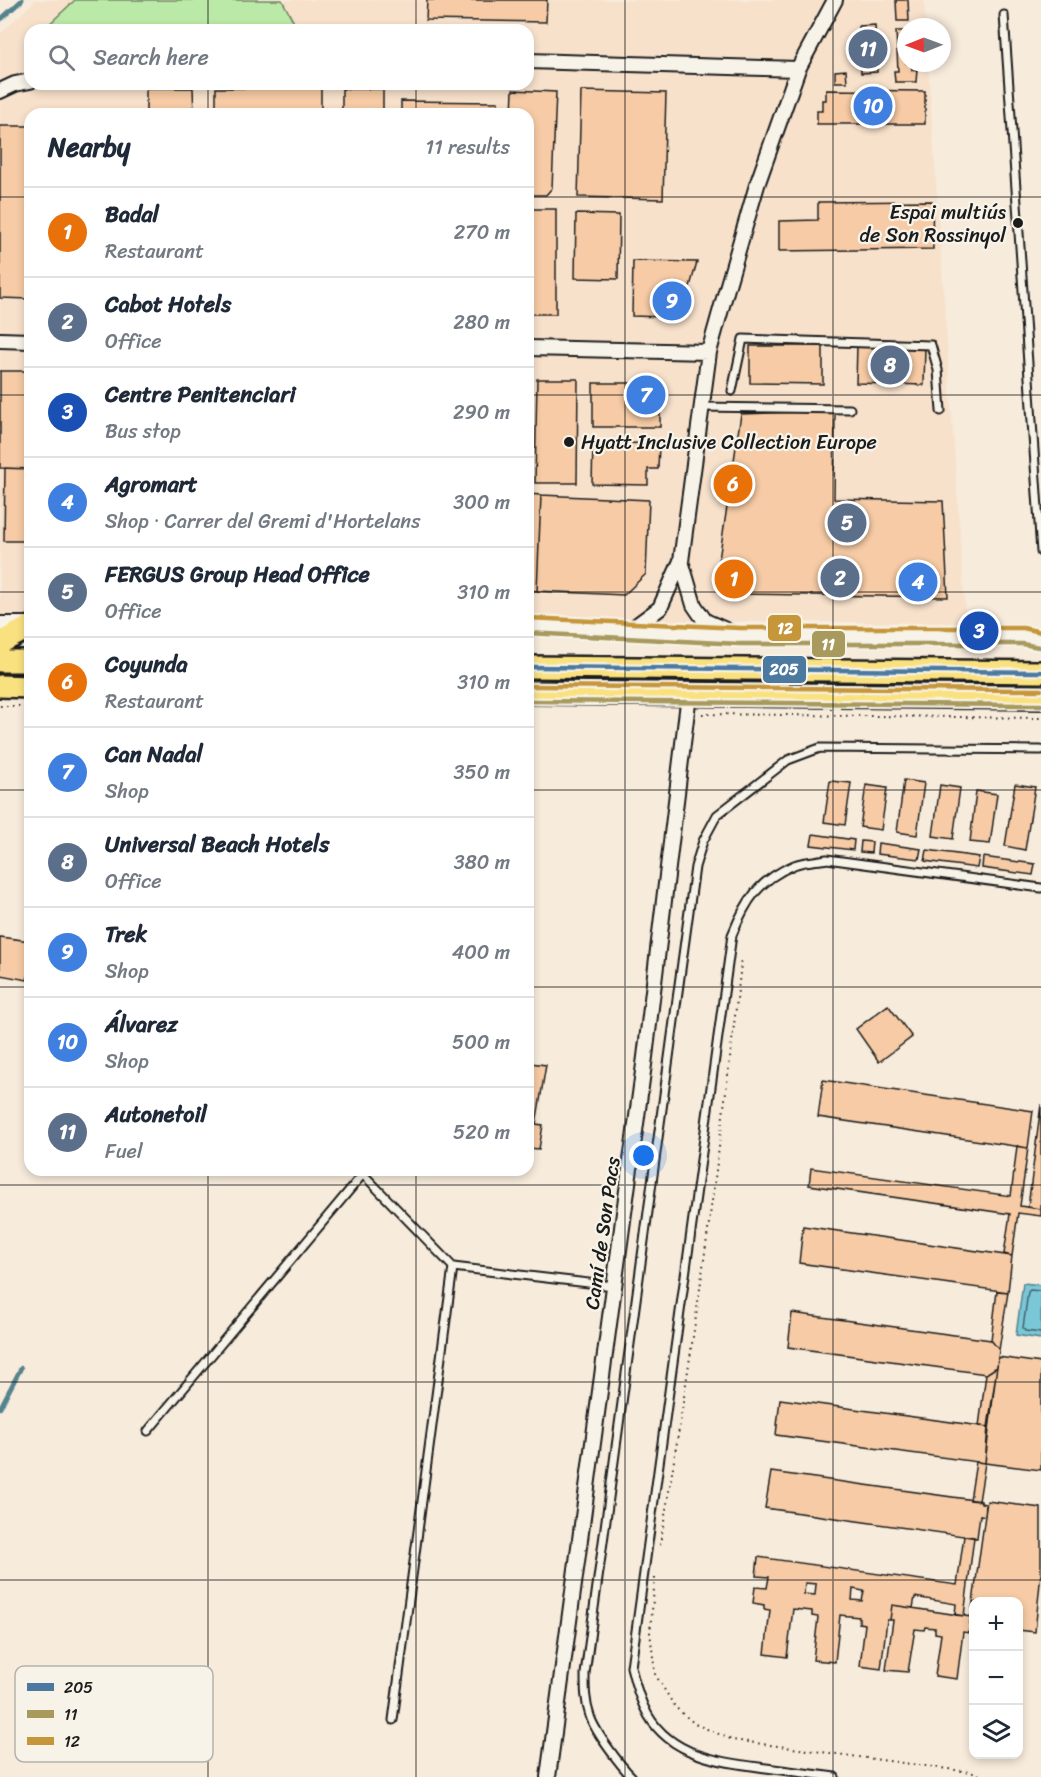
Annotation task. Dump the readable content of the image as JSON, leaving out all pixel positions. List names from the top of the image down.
{
  "streets": {
    "street": ["Camí de Son Pacs"]
  },
  "places": ["Espai multiús de Son Rossinyol", "Hyatt Inclusive Collection Europe"],
  "lines": ["transit line 12", "transit line 11", "transit line 205"],
  "legend": ["205", "11", "12"],
  "north": "left",
  "page": {
    "search": "Search here",
    "pins": [
      "11",
      "10",
      "9",
      "8",
      "7",
      "6",
      "5",
      "2",
      "1",
      "4",
      "3"
    ],
    "heading": ["Nearby", "11 results"],
    "list": [
      {
        "mark": "1",
        "name": "Badal",
        "note": "Restaurant",
        "value": "270 m"
      },
      {
        "mark": "2",
        "name": "Cabot Hotels",
        "note": "Office",
        "value": "280 m"
      },
      {
        "mark": "3",
        "name": "Centre Penitenciari",
        "note": "Bus stop",
        "value": "290 m"
      },
      {
        "mark": "4",
        "name": "Agromart",
        "note": "Shop · Carrer del Gremi d'Hortelans",
        "value": "300 m"
      },
      {
        "mark": "5",
        "name": "FERGUS Group Head Office",
        "note": "Office",
        "value": "310 m"
      },
      {
        "mark": "6",
        "name": "Coyunda",
        "note": "Restaurant",
        "value": "310 m"
      },
      {
        "mark": "7",
        "name": "Can Nadal",
        "note": "Shop",
        "value": "350 m"
      },
      {
        "mark": "8",
        "name": "Universal Beach Hotels",
        "note": "Office",
        "value": "380 m"
      },
      {
        "mark": "9",
        "name": "Trek",
        "note": "Shop",
        "value": "400 m"
      },
      {
        "mark": "10",
        "name": "Álvarez",
        "note": "Shop",
        "value": "500 m"
      },
      {
        "mark": "11",
        "name": "Autonetoil",
        "note": "Fuel",
        "value": "520 m"
      }
    ],
    "map_buttons": ["+", "−"]
  }
}
